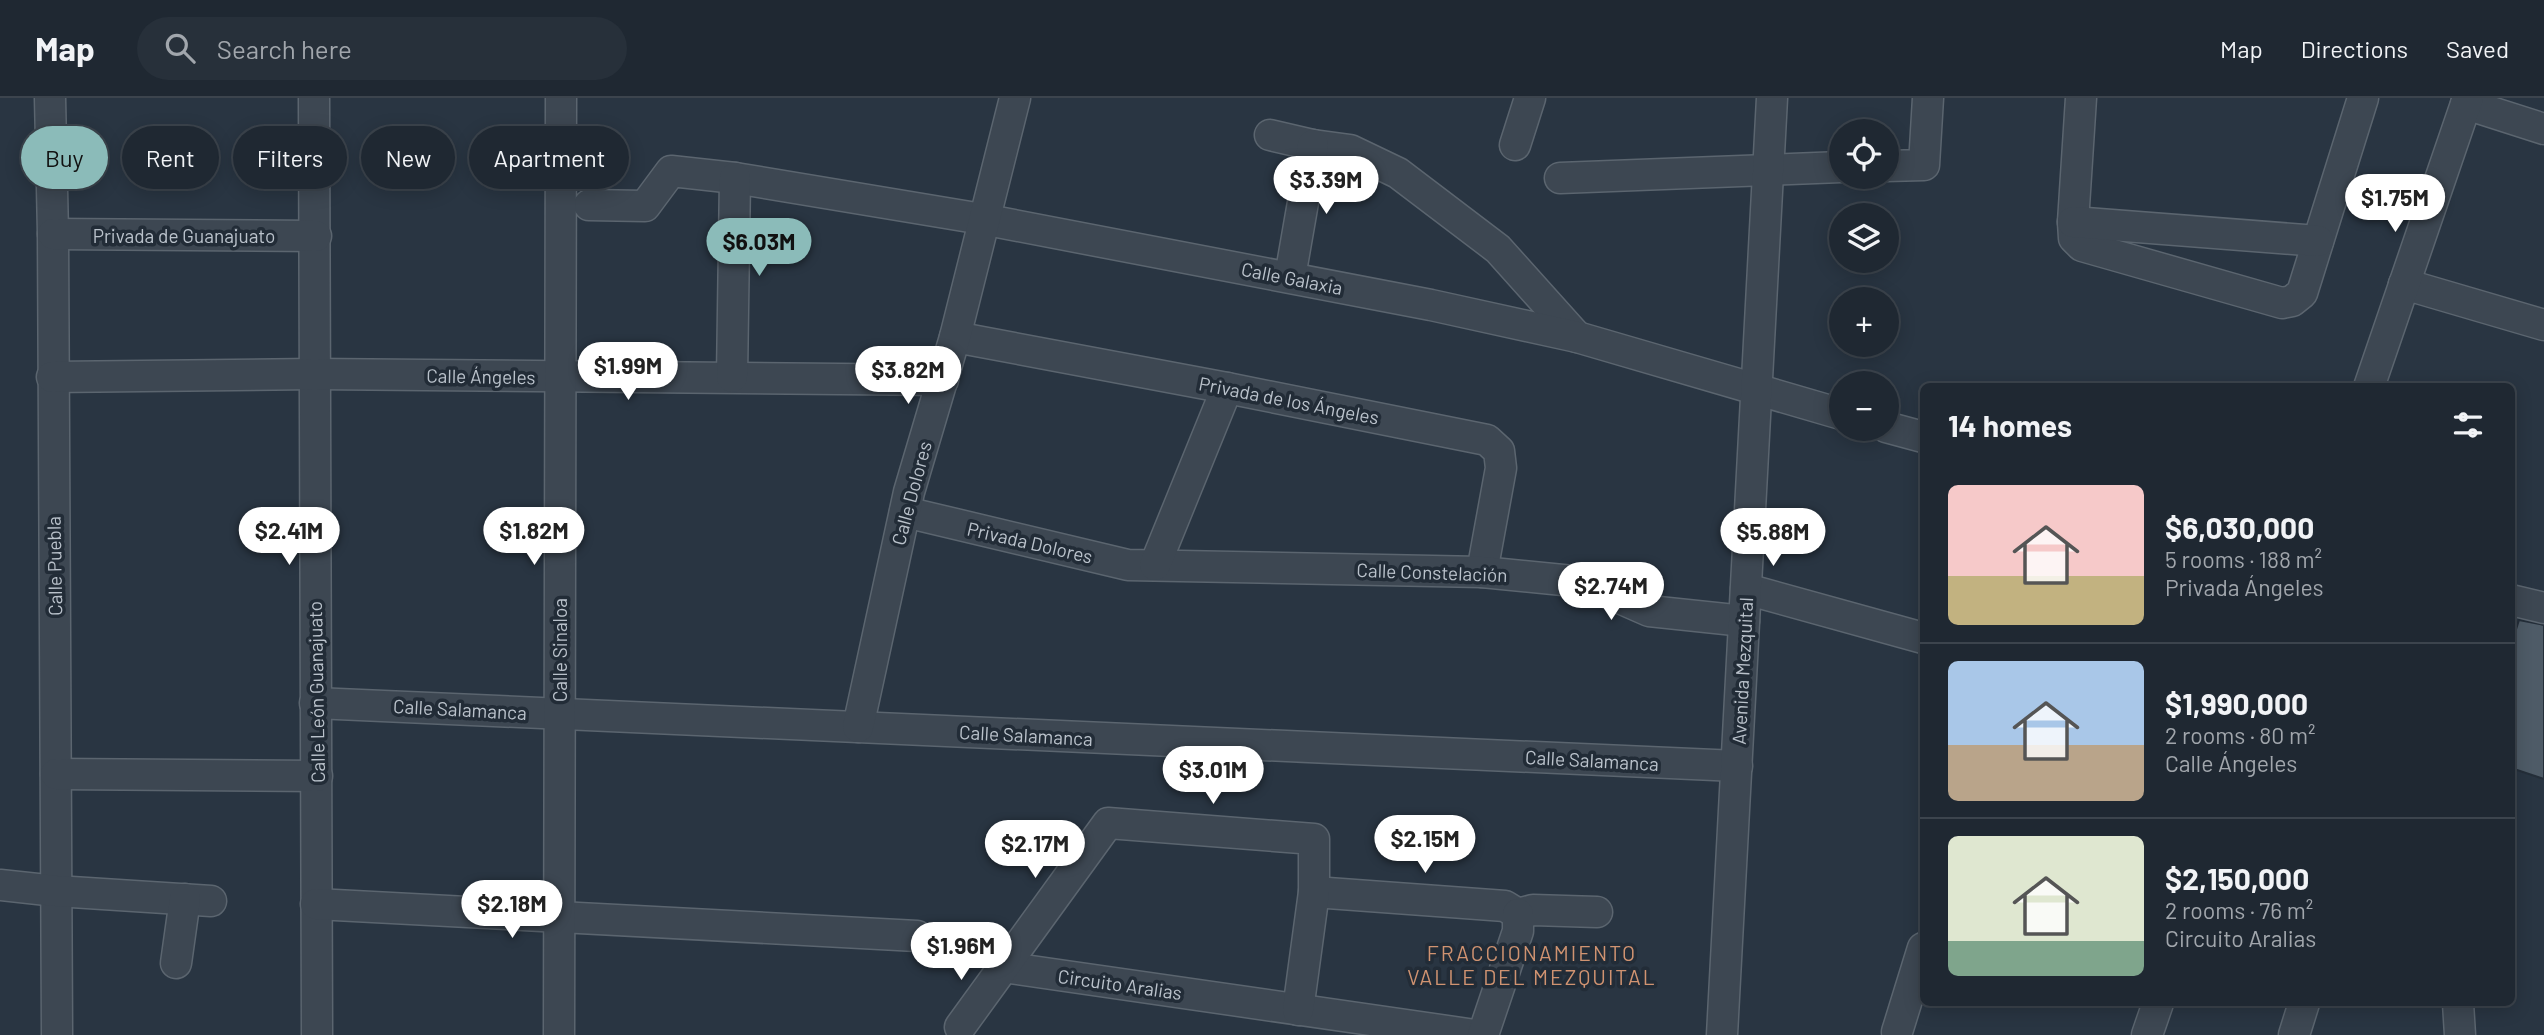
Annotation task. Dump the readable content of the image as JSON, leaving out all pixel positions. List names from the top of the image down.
{
  "streets": {
    "street": [
      "Privada de Guanajuato",
      "Calle Galaxia",
      "Calle Ángeles",
      "Privada de los Ángeles",
      "Calle Dolores",
      "Privada Dolores",
      "Calle Puebla",
      "Calle Constelación",
      "Calle Sinaloa",
      "Avenida Mezquital",
      "Calle León Guanajuato",
      "Calle Salamanca",
      "Circuito Aralias"
    ]
  },
  "crossings": [
    ["Privada de Guanajuato", "Calle Puebla"],
    ["Privada de Guanajuato", "Calle León Guanajuato"],
    ["Calle Galaxia", "Calle Dolores"],
    ["Calle Galaxia", "Avenida Mezquital"],
    ["Calle Ángeles", "Calle Dolores"],
    ["Calle Ángeles", "Calle Puebla"],
    ["Calle Ángeles", "Calle Sinaloa"],
    ["Calle Ángeles", "Calle León Guanajuato"],
    ["Privada de los Ángeles", "Calle Dolores"],
    ["Privada de los Ángeles", "Calle Constelación"],
    ["Calle Dolores", "Privada Dolores"],
    ["Calle Dolores", "Calle Salamanca"],
    ["Privada Dolores", "Calle Constelación"],
    ["Calle Constelación", "Avenida Mezquital"],
    ["Calle Sinaloa", "Calle Salamanca"],
    ["Avenida Mezquital", "Calle Salamanca"],
    ["Calle León Guanajuato", "Calle Salamanca"]
  ],
  "districts": ["FRACCIONAMIENTO VALLE DEL MEZQUITAL"],
  "page": {
    "header": "Map",
    "search": "Search here",
    "nav": ["Map", "Directions", "Saved"],
    "map_buttons": ["+", "−"],
    "chip": [
      "Buy",
      "Rent",
      "Filters",
      "New",
      "Apartment"
    ],
    "price": [
      "$3.39M",
      "$1.75M",
      "$6.03M",
      "$1.99M",
      "$3.82M",
      "$2.41M",
      "$1.82M",
      "$5.88M",
      "$2.74M",
      "$3.01M",
      "$2.15M",
      "$2.17M",
      "$2.18M",
      "$1.96M"
    ],
    "heading": "14 homes",
    "list": [
      {
        "name": "$6,030,000",
        "note": "5 rooms · 188 m² · Privada Ángeles"
      },
      {
        "name": "$1,990,000",
        "note": "2 rooms · 80 m² · Calle Ángeles"
      },
      {
        "name": "$2,150,000",
        "note": "2 rooms · 76 m² · Circuito Aralias"
      }
    ]
  }
}
